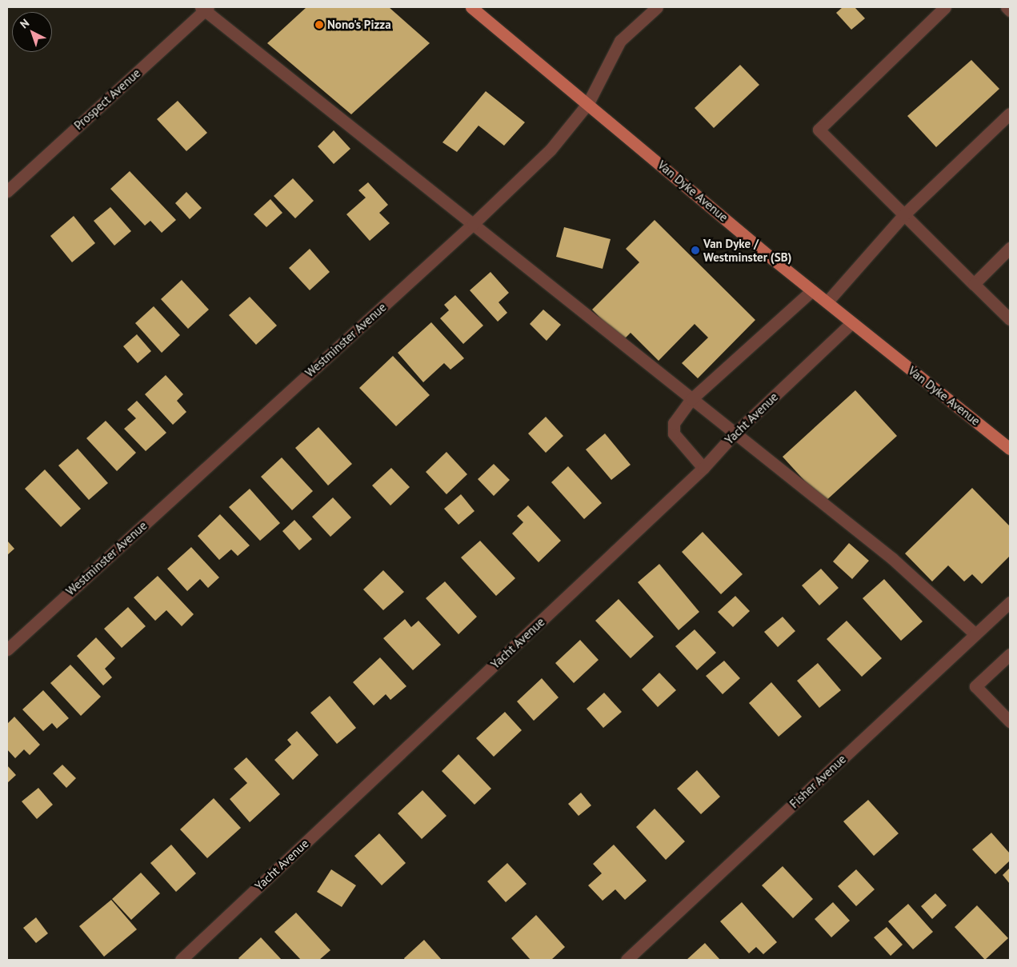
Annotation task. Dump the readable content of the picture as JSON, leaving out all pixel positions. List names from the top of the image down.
{
  "streets": {
    "main road": ["Van Dyke Avenue"],
    "street": [
      "Prospect Avenue",
      "Westminster Avenue",
      "Yacht Avenue",
      "Fisher Avenue"
    ]
  },
  "crossings": [
    ["Van Dyke Avenue", "Westminster Avenue"],
    ["Van Dyke Avenue", "Yacht Avenue"]
  ],
  "places": ["Nono's Pizza", "Van Dyke / Westminster (SB)"],
  "north": "top left"
}
